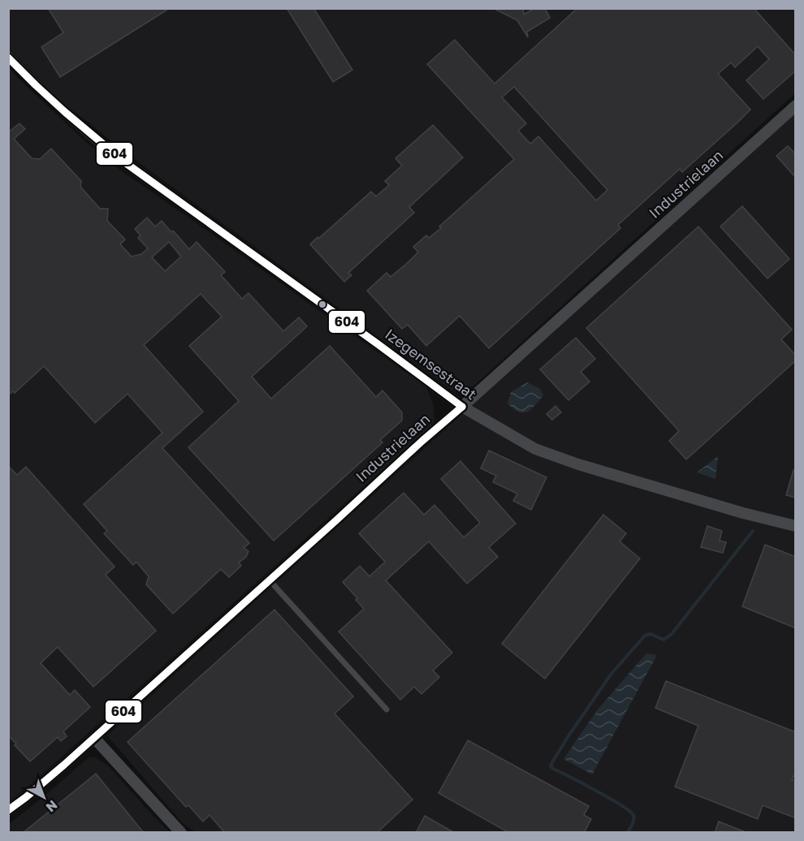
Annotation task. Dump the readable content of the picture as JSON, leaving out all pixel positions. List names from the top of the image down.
{
  "streets": {
    "street": ["Industrielaan", "Izegemsestraat"]
  },
  "crossings": [
    ["Industrielaan", "Izegemsestraat"]
  ],
  "lines": ["transit line 604"],
  "north": "bottom right"
}
